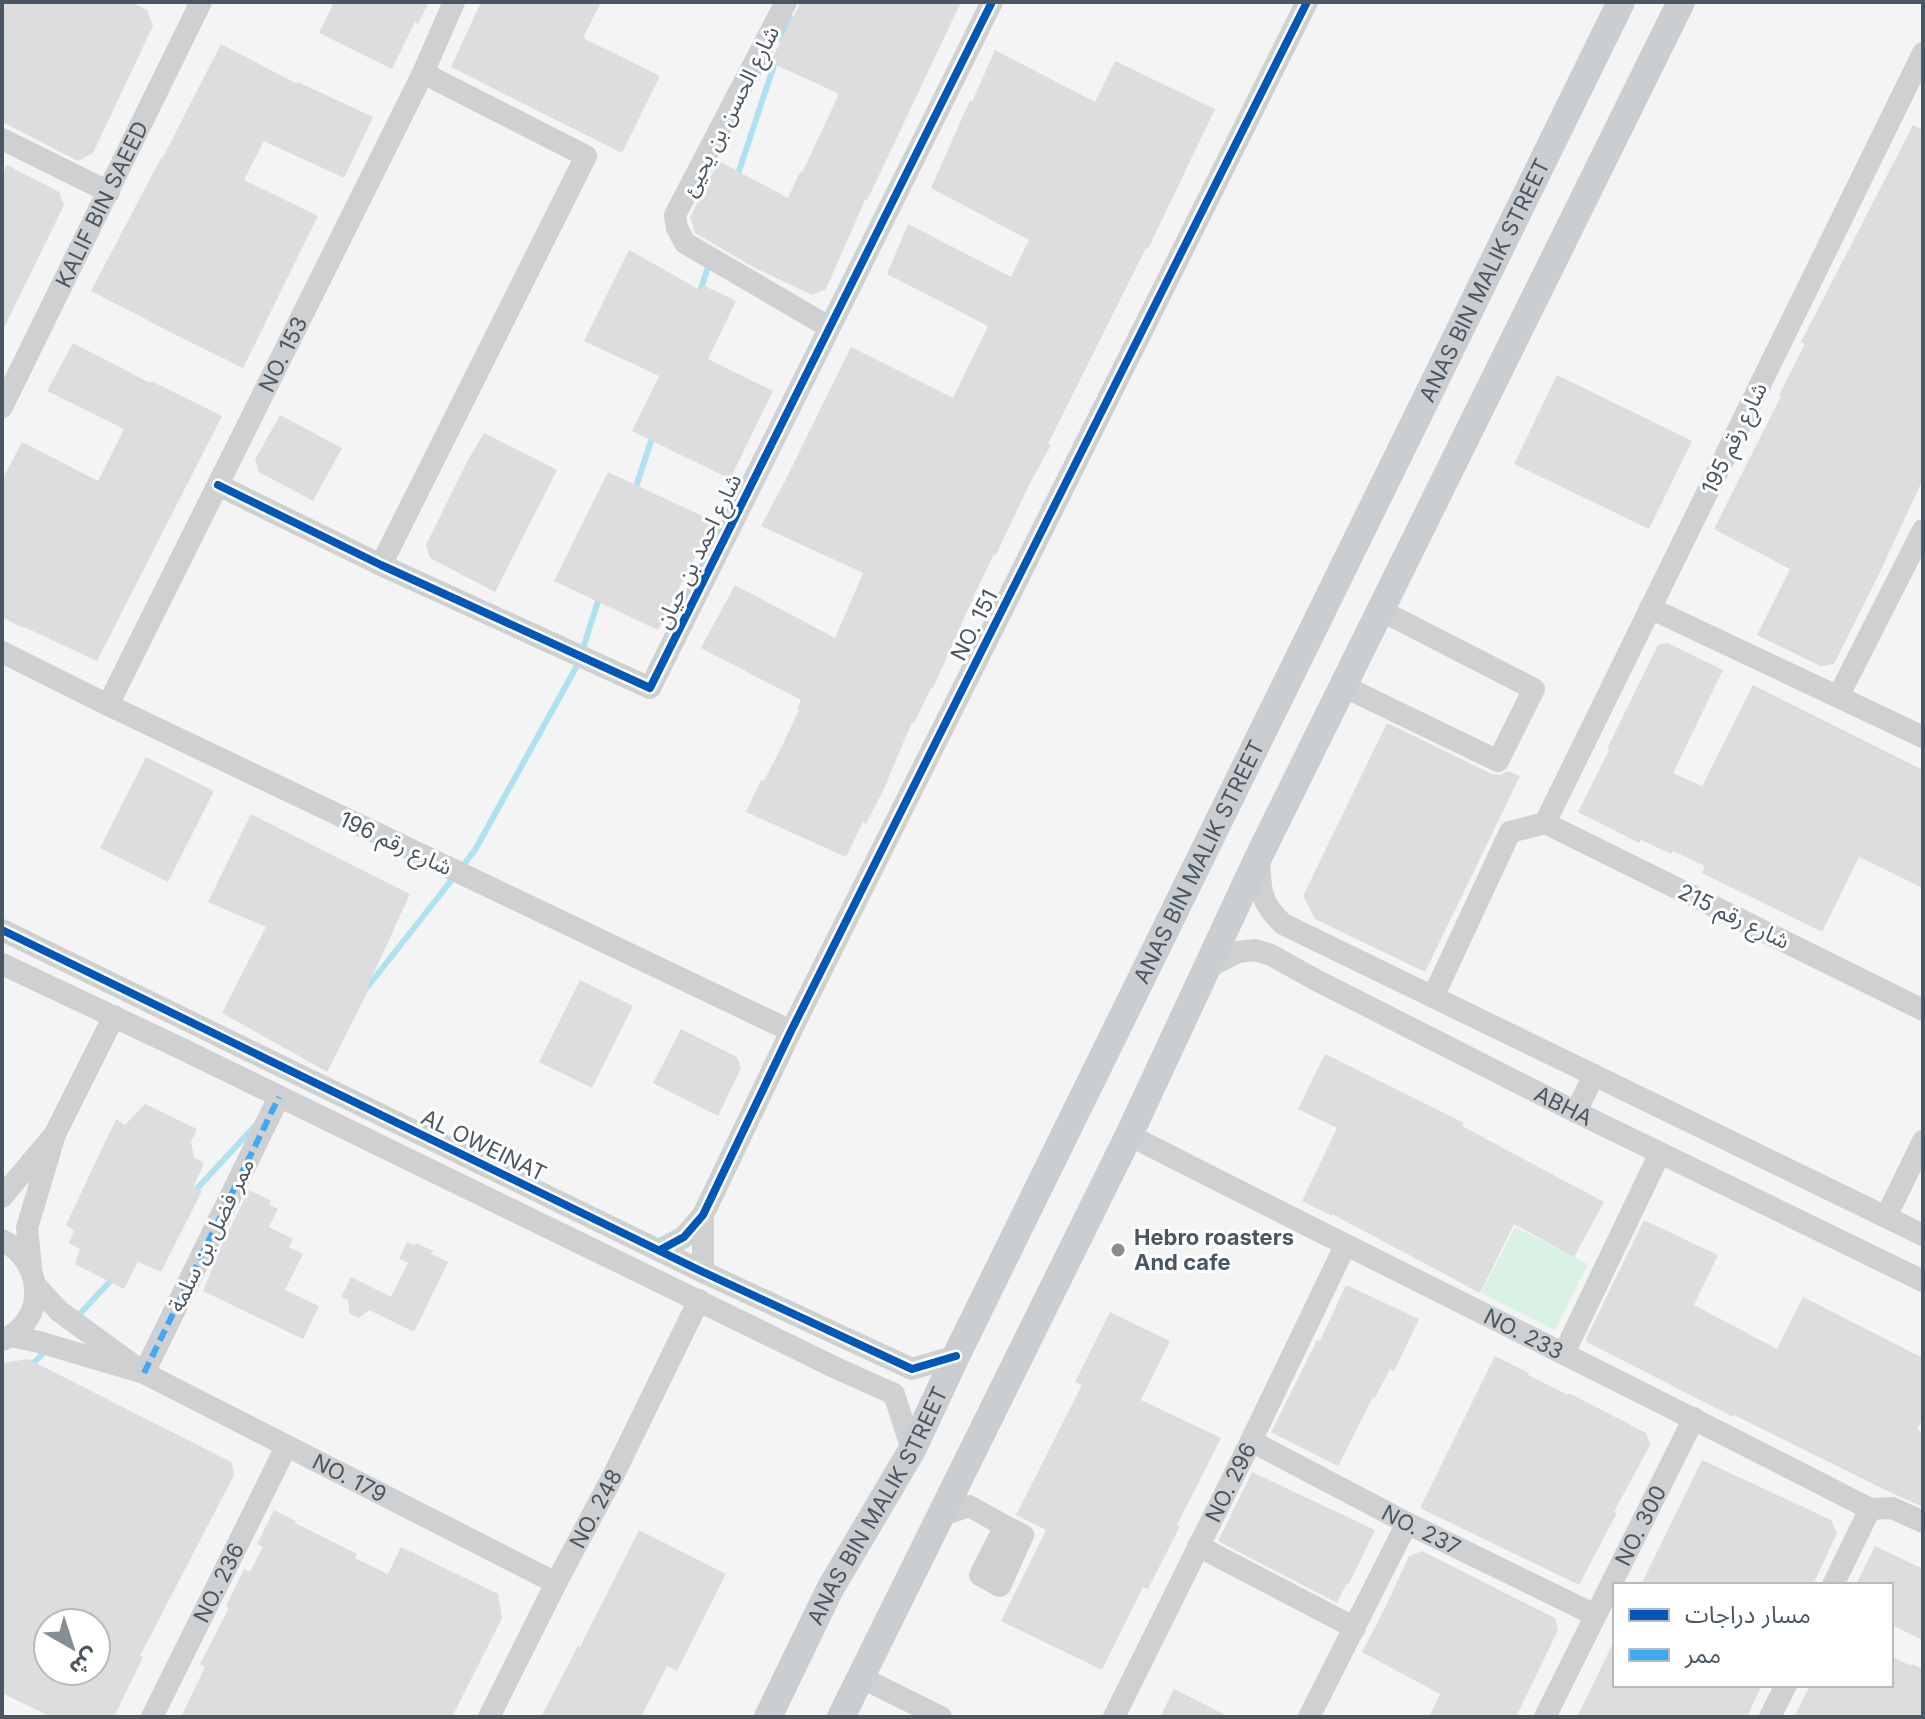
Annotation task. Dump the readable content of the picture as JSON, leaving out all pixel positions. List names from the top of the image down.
{
  "streets": {
    "main road": ["ANAS BIN MALIK STREET"],
    "street": [
      "شارع الحسن بن يحيئ",
      "KALIF BIN SAEED",
      "NO. 153",
      "شارع رقم 195",
      "شارع احمد بن حيان",
      "NO. 151",
      "شارع رقم 196",
      "شارع رقم 215",
      "ABHA",
      "AL OWEINAT",
      "ممر فضل بن سلمة",
      "NO. 233",
      "NO. 179",
      "NO. 296",
      "NO. 248",
      "NO. 300",
      "NO. 237",
      "NO. 236"
    ]
  },
  "crossings": [
    ["شارع الحسن بن يحيئ", "شارع احمد بن حيان"],
    ["ANAS BIN MALIK STREET", "AL OWEINAT"],
    ["NO. 153", "شارع احمد بن حيان"],
    ["NO. 153", "شارع رقم 196"],
    ["شارع رقم 195", "شارع رقم 215"],
    ["NO. 151", "شارع رقم 196"],
    ["NO. 151", "AL OWEINAT"],
    ["AL OWEINAT", "ممر فضل بن سلمة"],
    ["AL OWEINAT", "NO. 248"],
    ["ممر فضل بن سلمة", "NO. 179"],
    ["NO. 233", "NO. 296"],
    ["NO. 233", "NO. 300"],
    ["NO. 179", "NO. 248"],
    ["NO. 179", "NO. 236"],
    ["NO. 296", "NO. 237"],
    ["NO. 300", "NO. 237"]
  ],
  "places": ["Hebro roasters And cafe"],
  "legend": ["مسار دراجات", "ممر"],
  "north": "bottom right"
}
